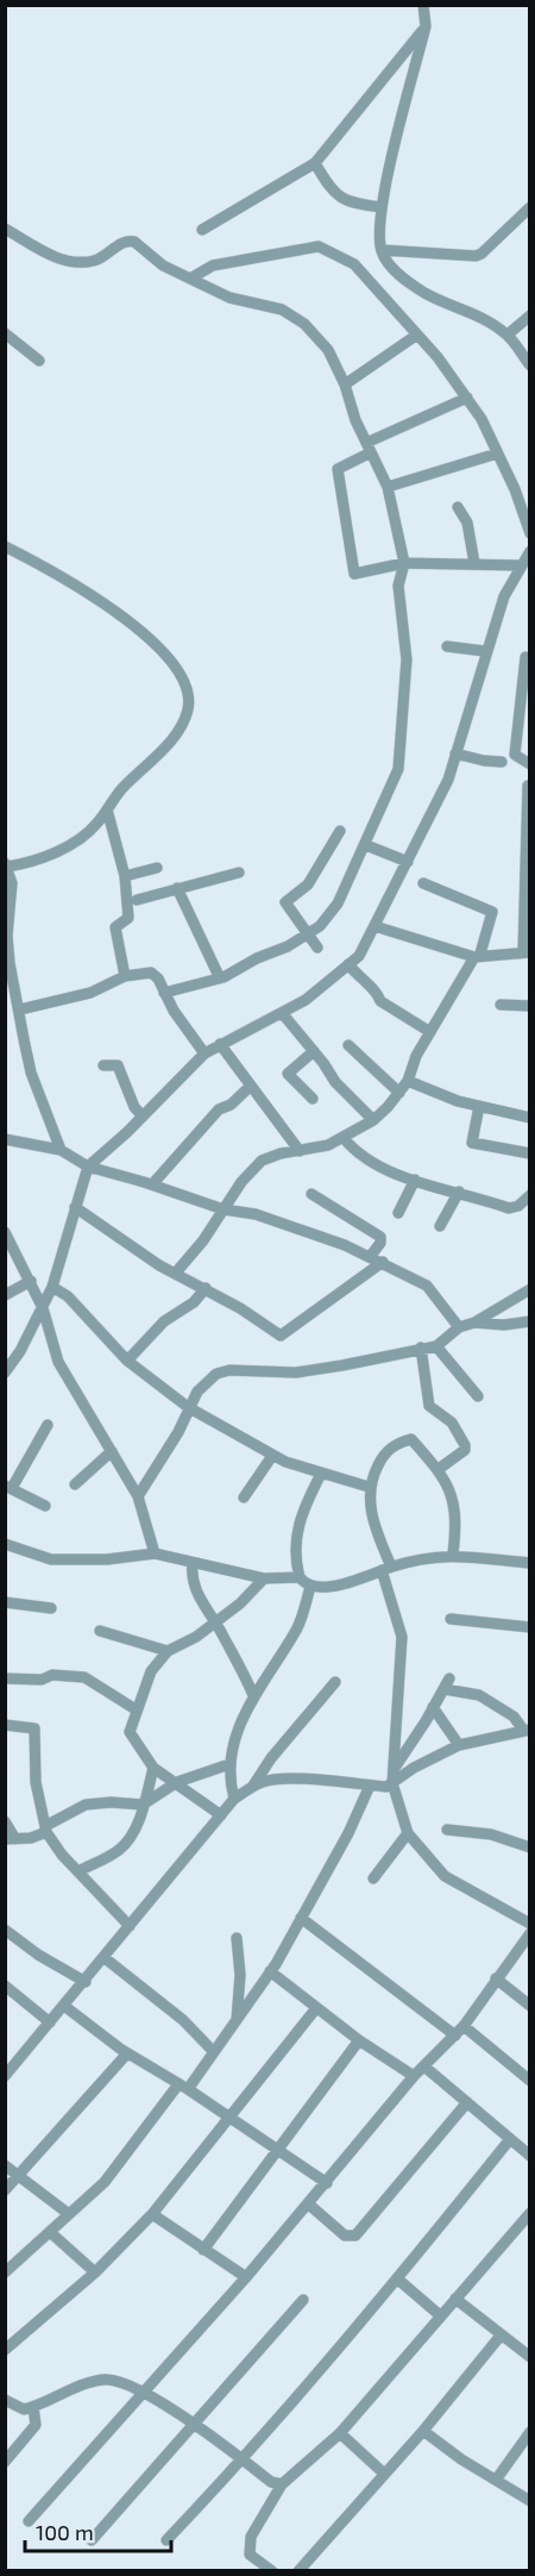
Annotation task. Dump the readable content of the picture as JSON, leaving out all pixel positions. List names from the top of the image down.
{
  "scale_bar": "100 m"
}
